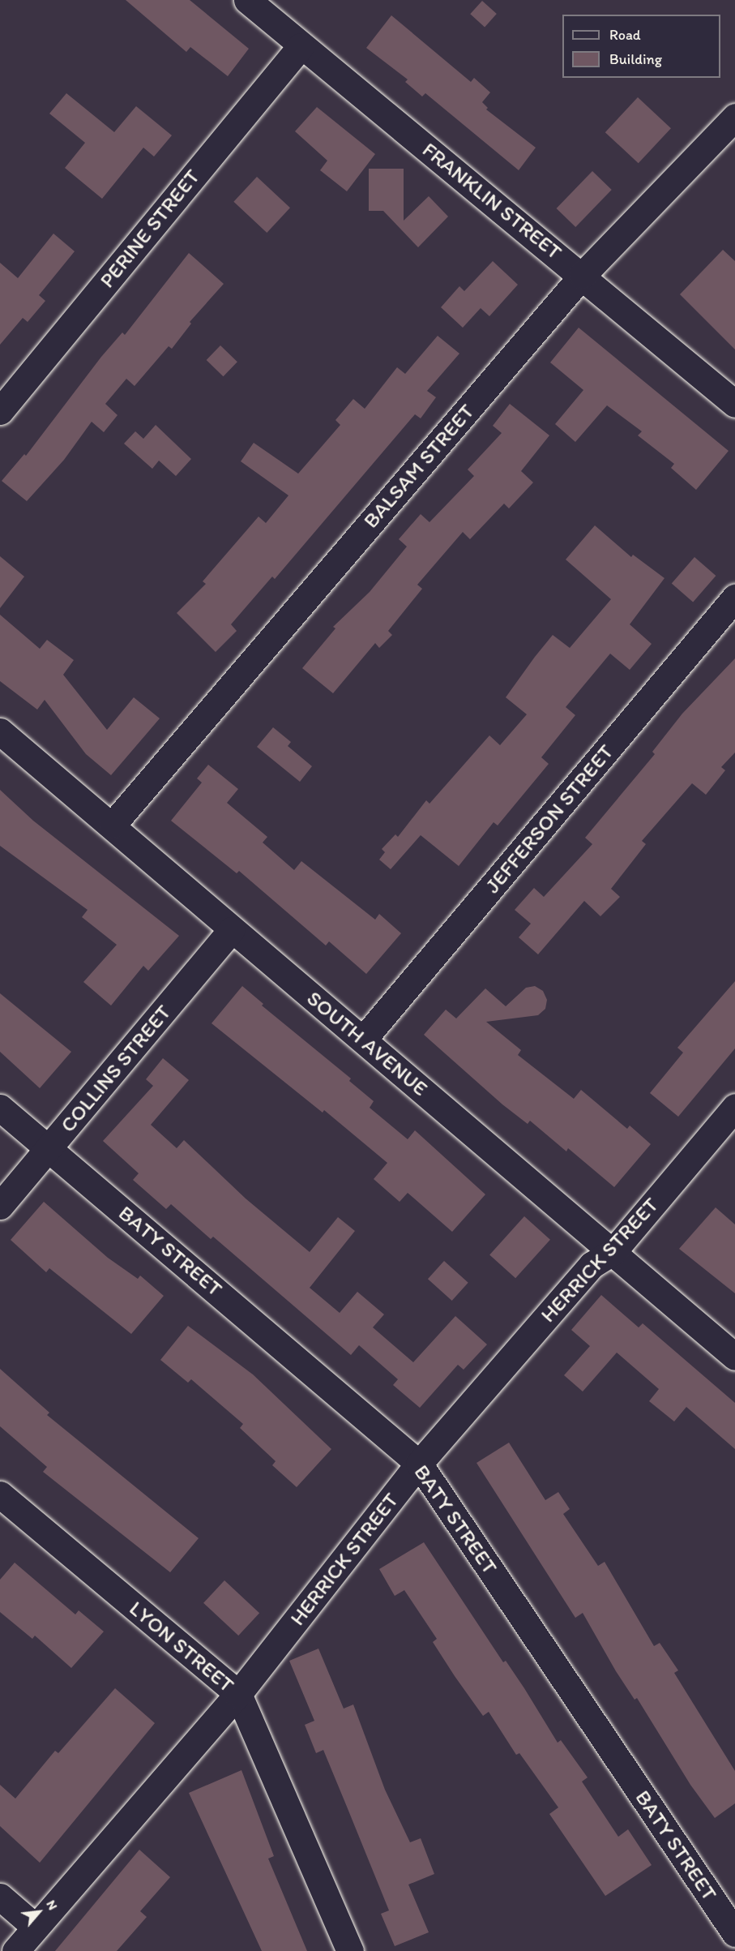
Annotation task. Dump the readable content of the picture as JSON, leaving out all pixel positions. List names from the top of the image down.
{
  "streets": {
    "street": [
      "FRANKLIN STREET",
      "PERINE STREET",
      "BALSAM STREET",
      "JEFFERSON STREET",
      "SOUTH AVENUE",
      "COLLINS STREET",
      "BATY STREET",
      "HERRICK STREET",
      "LYON STREET"
    ]
  },
  "crossings": [
    ["FRANKLIN STREET", "PERINE STREET"],
    ["FRANKLIN STREET", "BALSAM STREET"],
    ["BALSAM STREET", "SOUTH AVENUE"],
    ["JEFFERSON STREET", "SOUTH AVENUE"],
    ["SOUTH AVENUE", "COLLINS STREET"],
    ["SOUTH AVENUE", "HERRICK STREET"],
    ["COLLINS STREET", "BATY STREET"],
    ["BATY STREET", "HERRICK STREET"],
    ["HERRICK STREET", "LYON STREET"]
  ],
  "legend": ["Road", "Building"],
  "north": "top right"
}
